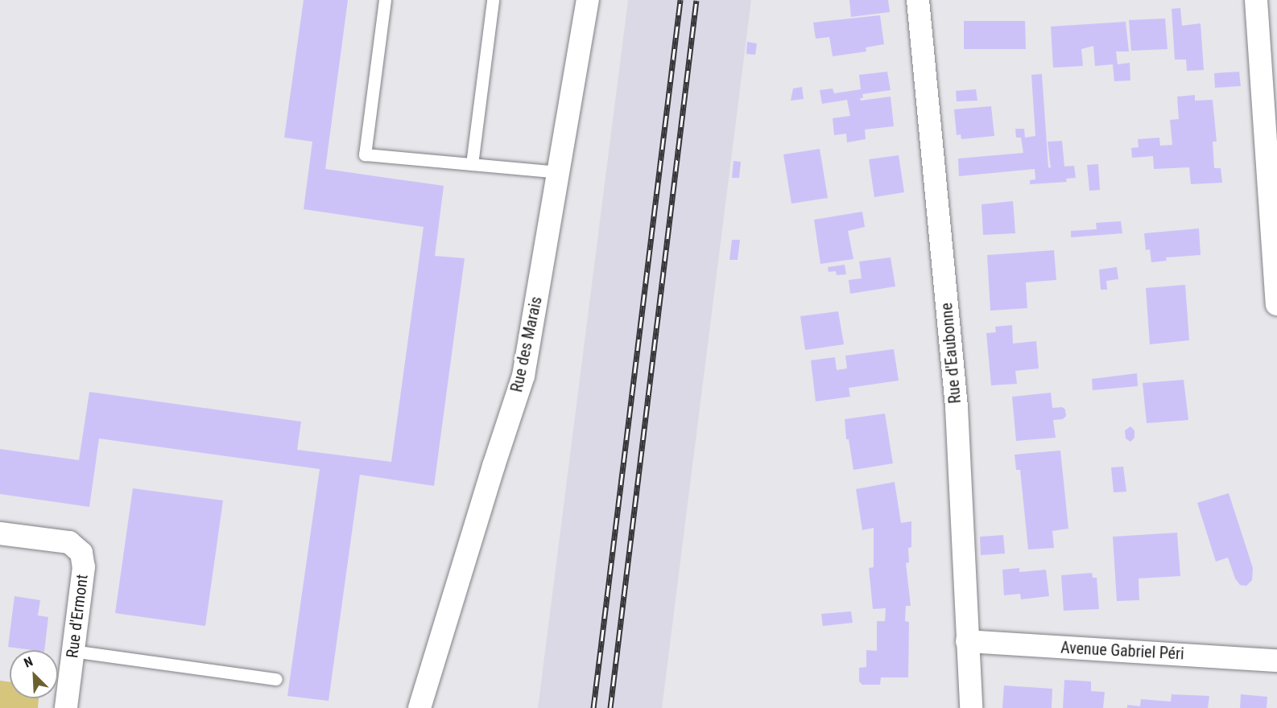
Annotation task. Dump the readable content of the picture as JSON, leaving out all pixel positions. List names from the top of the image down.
{
  "streets": {
    "street": [
      "Rue des Marais",
      "Rue d'Eaubonne",
      "Rue d'Ermont",
      "Avenue Gabriel Péri"
    ]
  },
  "crossings": [
    ["Rue d'Eaubonne", "Avenue Gabriel Péri"]
  ],
  "north": "top left"
}
